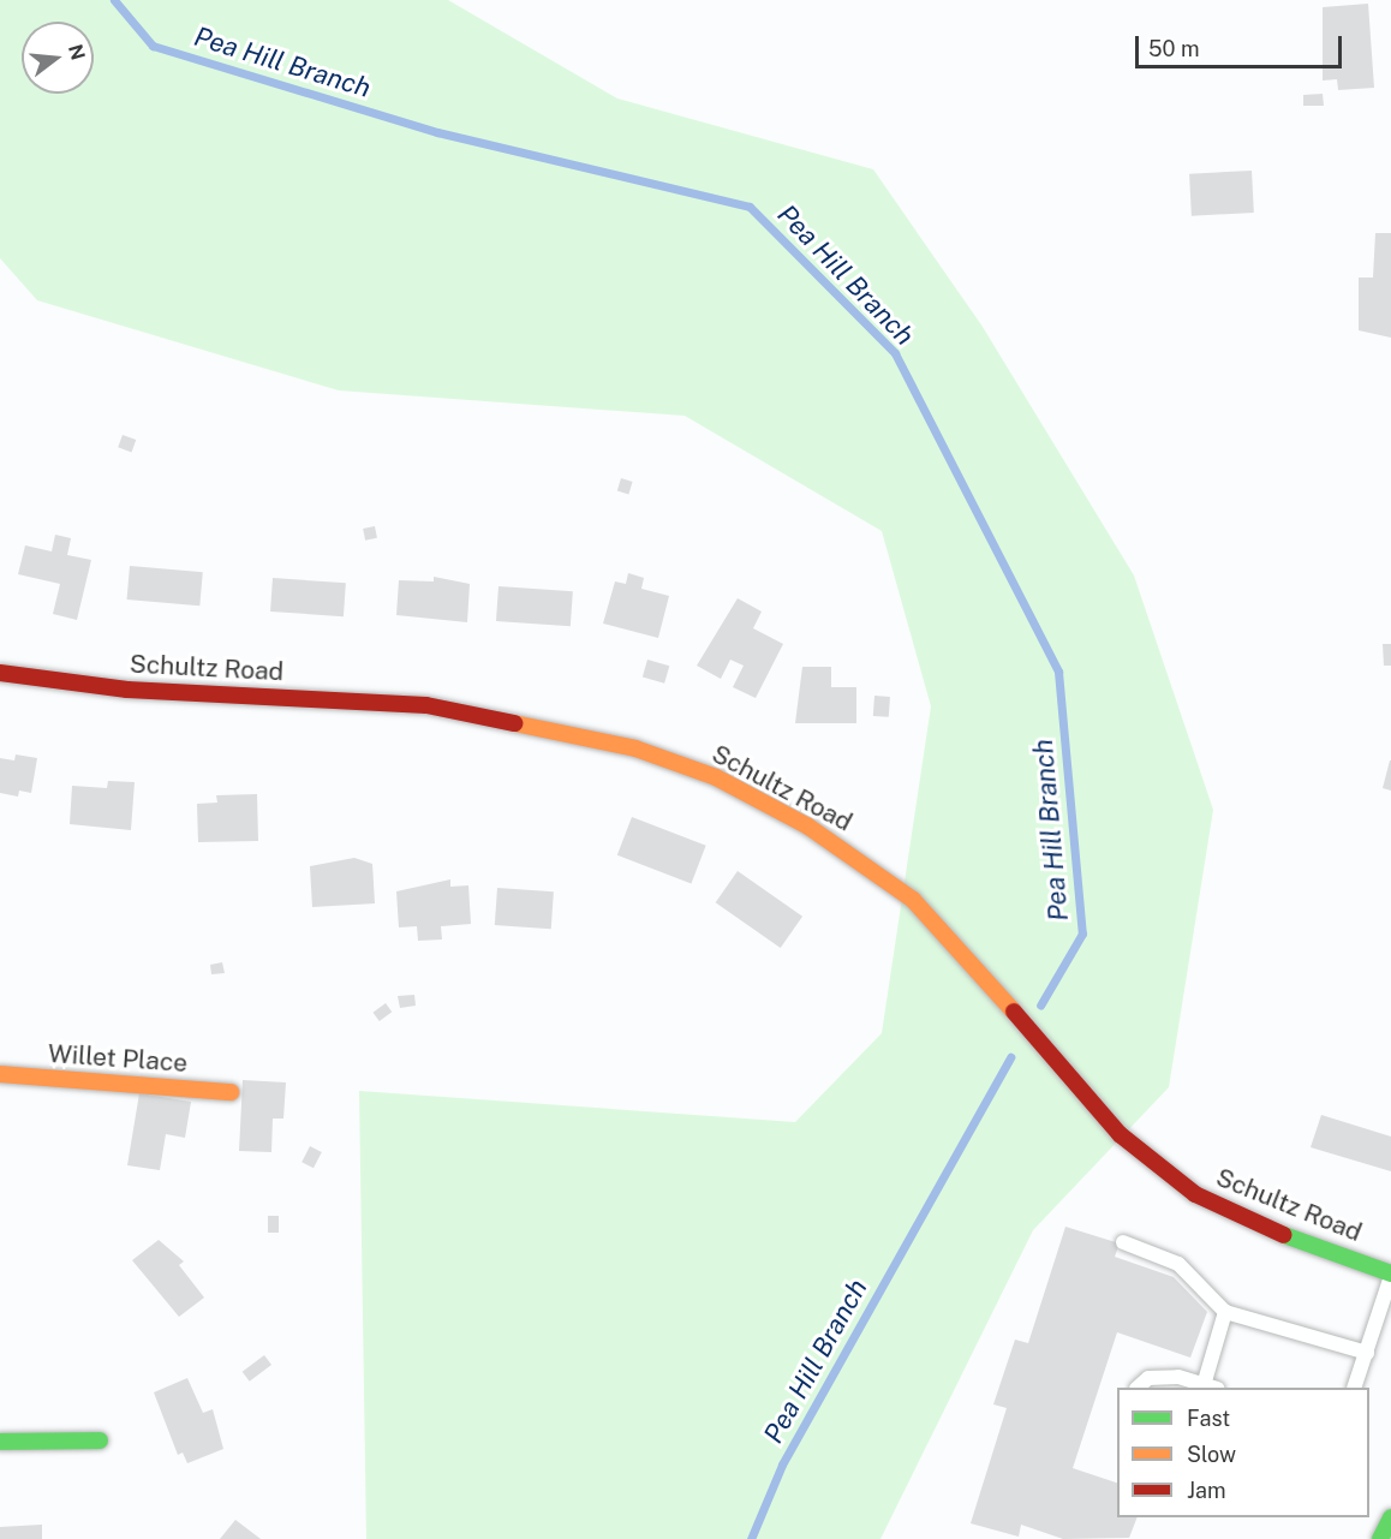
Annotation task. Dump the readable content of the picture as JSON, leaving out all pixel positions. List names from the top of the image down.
{
  "streets": {
    "main road": ["Schultz Road", "Willet Place"]
  },
  "water": ["Pea Hill Branch"],
  "legend": ["Fast", "Slow", "Jam"],
  "scale_bar": "50 m",
  "north": "right"
}
